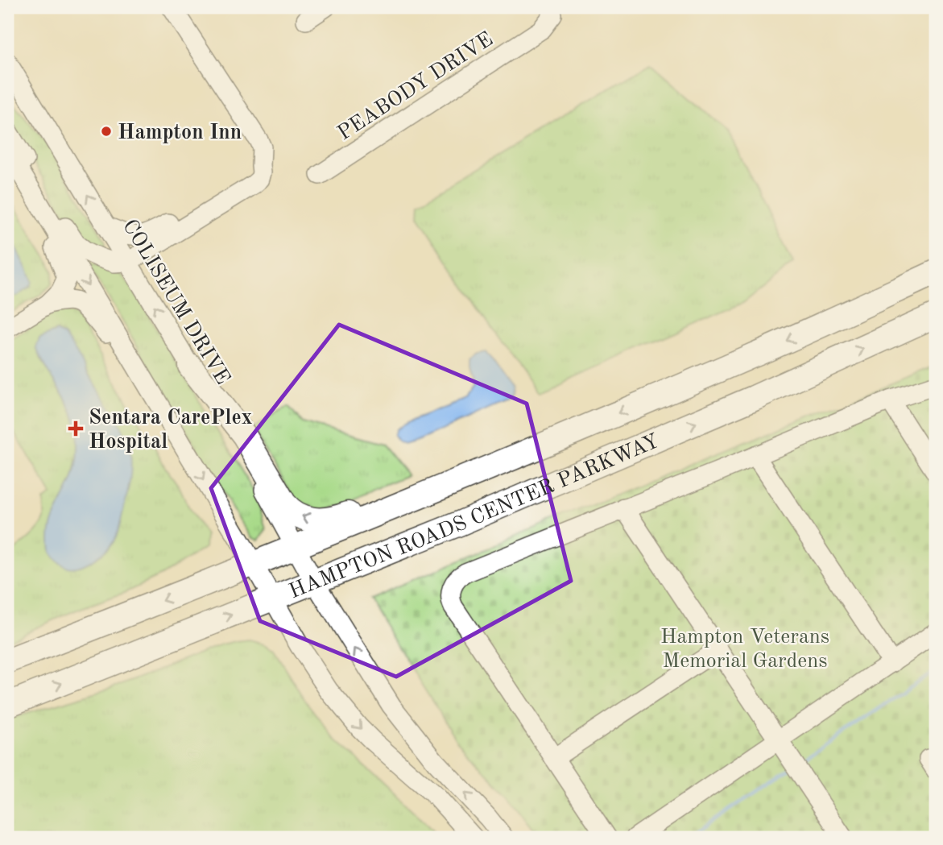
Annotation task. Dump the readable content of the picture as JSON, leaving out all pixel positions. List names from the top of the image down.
{
  "streets": {
    "main road": ["HAMPTON ROADS CENTER PARKWAY"],
    "street": ["PEABODY DRIVE", "COLISEUM DRIVE"]
  },
  "crossings": [
    ["COLISEUM DRIVE", "HAMPTON ROADS CENTER PARKWAY"]
  ],
  "parks": ["Hampton Veterans Memorial Gardens"],
  "places": {
    "other": ["Hampton Inn"],
    "health": ["Sentara CarePlex Hospital"]
  }
}
